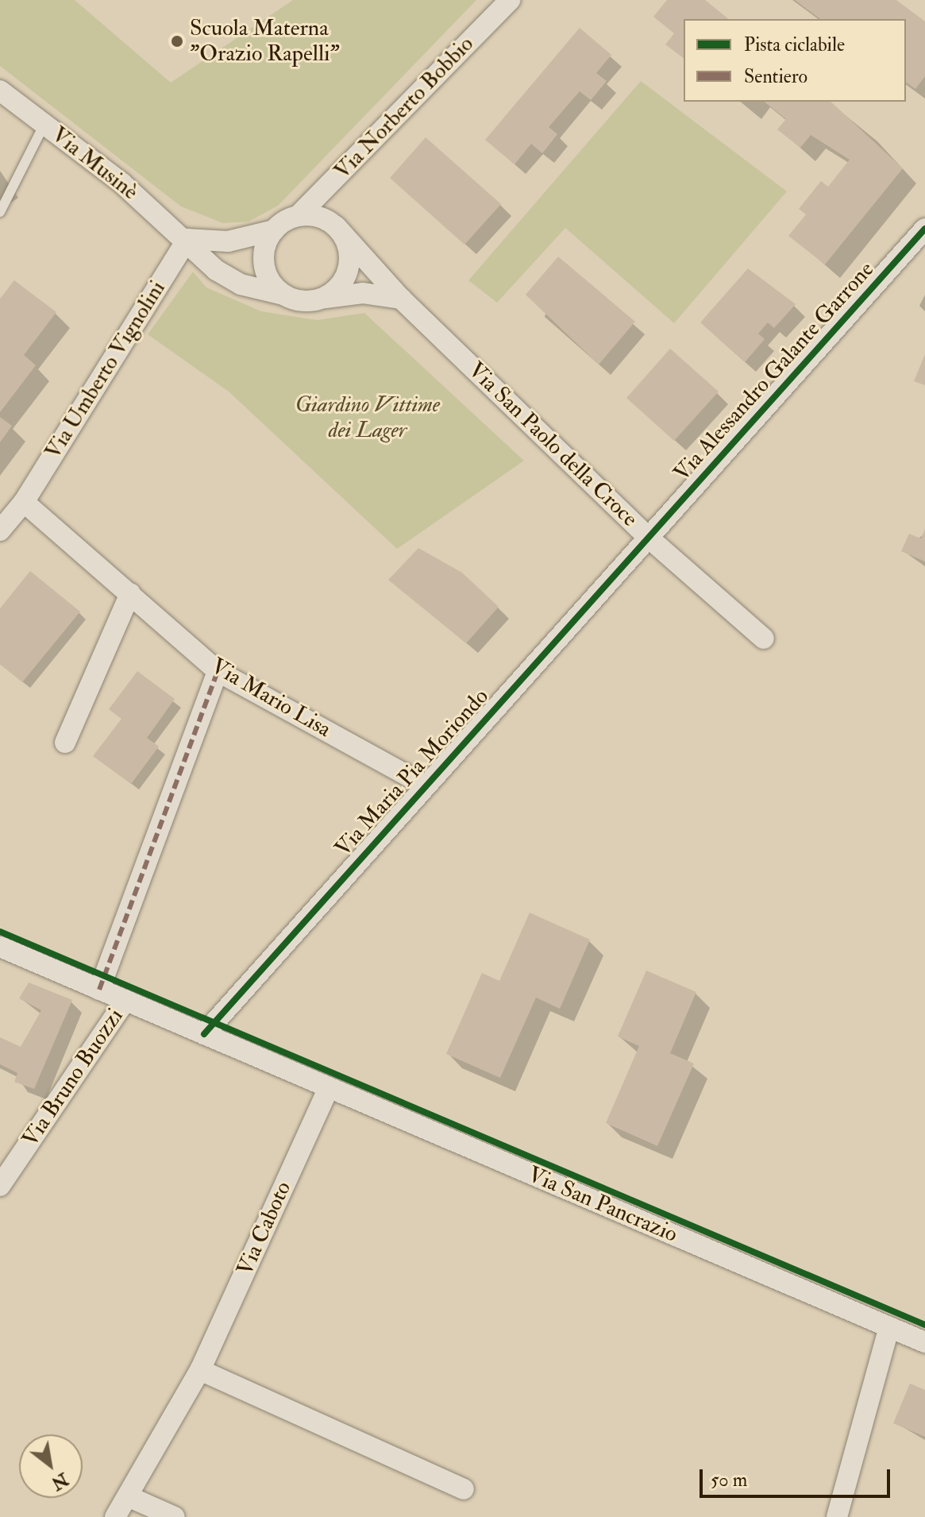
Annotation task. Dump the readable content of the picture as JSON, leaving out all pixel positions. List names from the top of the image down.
{
  "streets": {
    "street": [
      "Via Norberto Bobbio",
      "Via Musinè",
      "Via Umberto Vignolini",
      "Via Alessandro Galante Garrone",
      "Via San Paolo della Croce",
      "Via Mario Lisa",
      "Via Maria Pia Moriondo",
      "Via Bruno Buozzi",
      "Via San Pancrazio",
      "Via Caboto"
    ]
  },
  "crossings": [
    ["Via Norberto Bobbio", "Via Musinè"],
    ["Via Norberto Bobbio", "Via San Paolo della Croce"],
    ["Via Musinè", "Via Umberto Vignolini"],
    ["Via Musinè", "Via San Paolo della Croce"],
    ["Via Umberto Vignolini", "Via Mario Lisa"],
    ["Via Alessandro Galante Garrone", "Via San Paolo della Croce"],
    ["Via Alessandro Galante Garrone", "Via Maria Pia Moriondo"],
    ["Via San Paolo della Croce", "Via Maria Pia Moriondo"],
    ["Via Mario Lisa", "Via Maria Pia Moriondo"],
    ["Via Maria Pia Moriondo", "Via San Pancrazio"],
    ["Via Bruno Buozzi", "Via San Pancrazio"],
    ["Via San Pancrazio", "Via Caboto"]
  ],
  "parks": ["Giardino Vittime dei Lager"],
  "places": ["Scuola Materna \"Orazio Rapelli\""],
  "legend": ["Pista ciclabile", "Sentiero"],
  "scale_bar": "50 m",
  "north": "bottom right"
}
